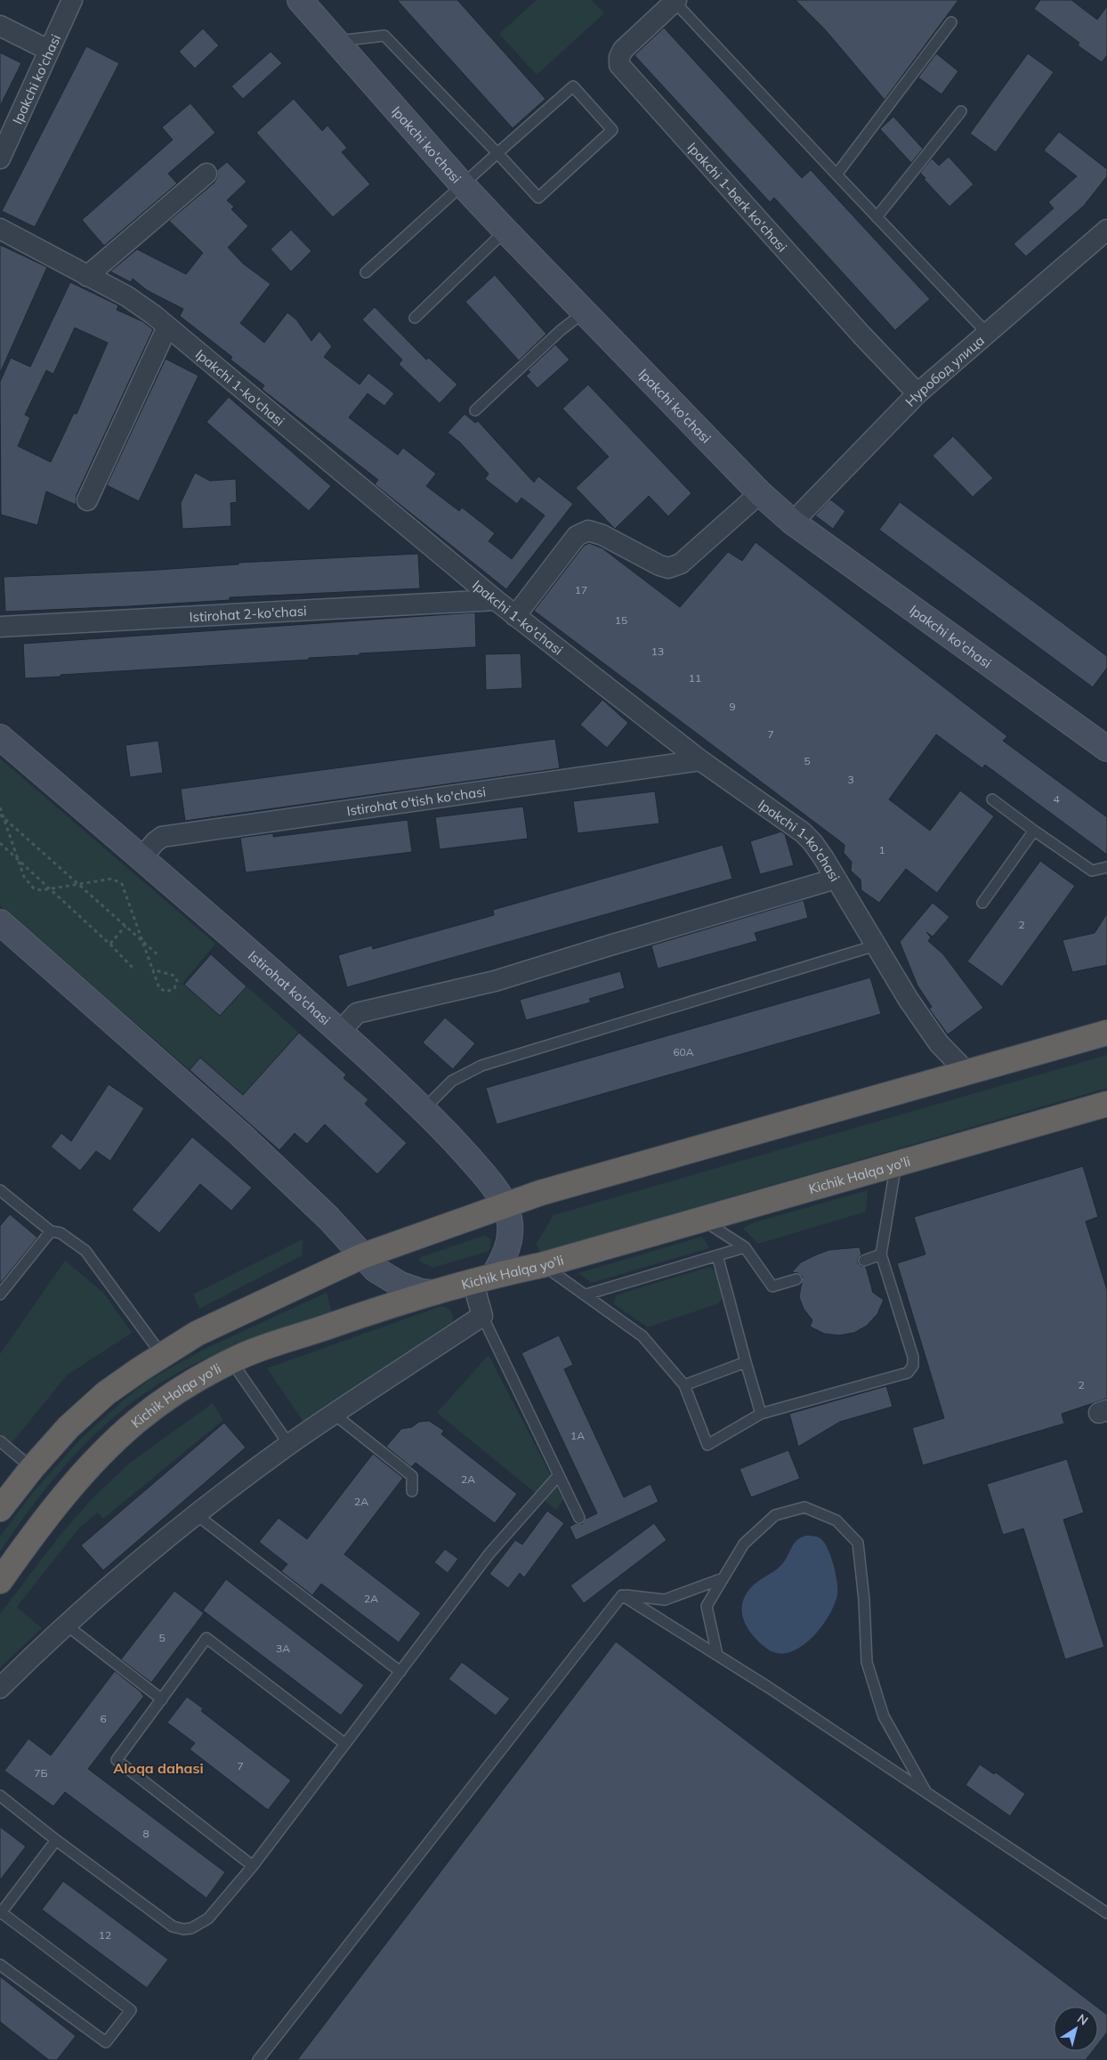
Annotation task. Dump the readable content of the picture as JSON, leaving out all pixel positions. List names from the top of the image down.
{
  "streets": {
    "highway": ["Kichik Halqa yo'li"],
    "main road": ["Ipakchi ko'chasi", "Istirohat ko'chasi"],
    "street": [
      "Ipakchi 1-berk ko'chasi",
      "Нуробод улица",
      "Ipakchi 1-ko'chasi",
      "Istirohat 2-ko'chasi",
      "Istirohat o'tish ko'chasi"
    ]
  },
  "crossings": [
    ["Ipakchi ko'chasi", "Нуробод улица"],
    ["Ipakchi 1-berk ko'chasi", "Нуробод улица"],
    ["Ipakchi 1-ko'chasi", "Istirohat 2-ko'chasi"],
    ["Ipakchi 1-ko'chasi", "Istirohat o'tish ko'chasi"],
    ["Istirohat o'tish ko'chasi", "Istirohat ko'chasi"],
    ["Istirohat ko'chasi", "Kichik Halqa yo'li"]
  ],
  "districts": ["Aloqa dahasi"],
  "house_numbers": [
    "17",
    "15",
    "13",
    "11",
    "9",
    "7",
    "5",
    "3",
    "4",
    "1",
    "2",
    "60А",
    "2",
    "1А",
    "2А",
    "2А",
    "2А",
    "5",
    "3А",
    "6",
    "7",
    "7Б",
    "8",
    "12"
  ],
  "north": "top right"
}
